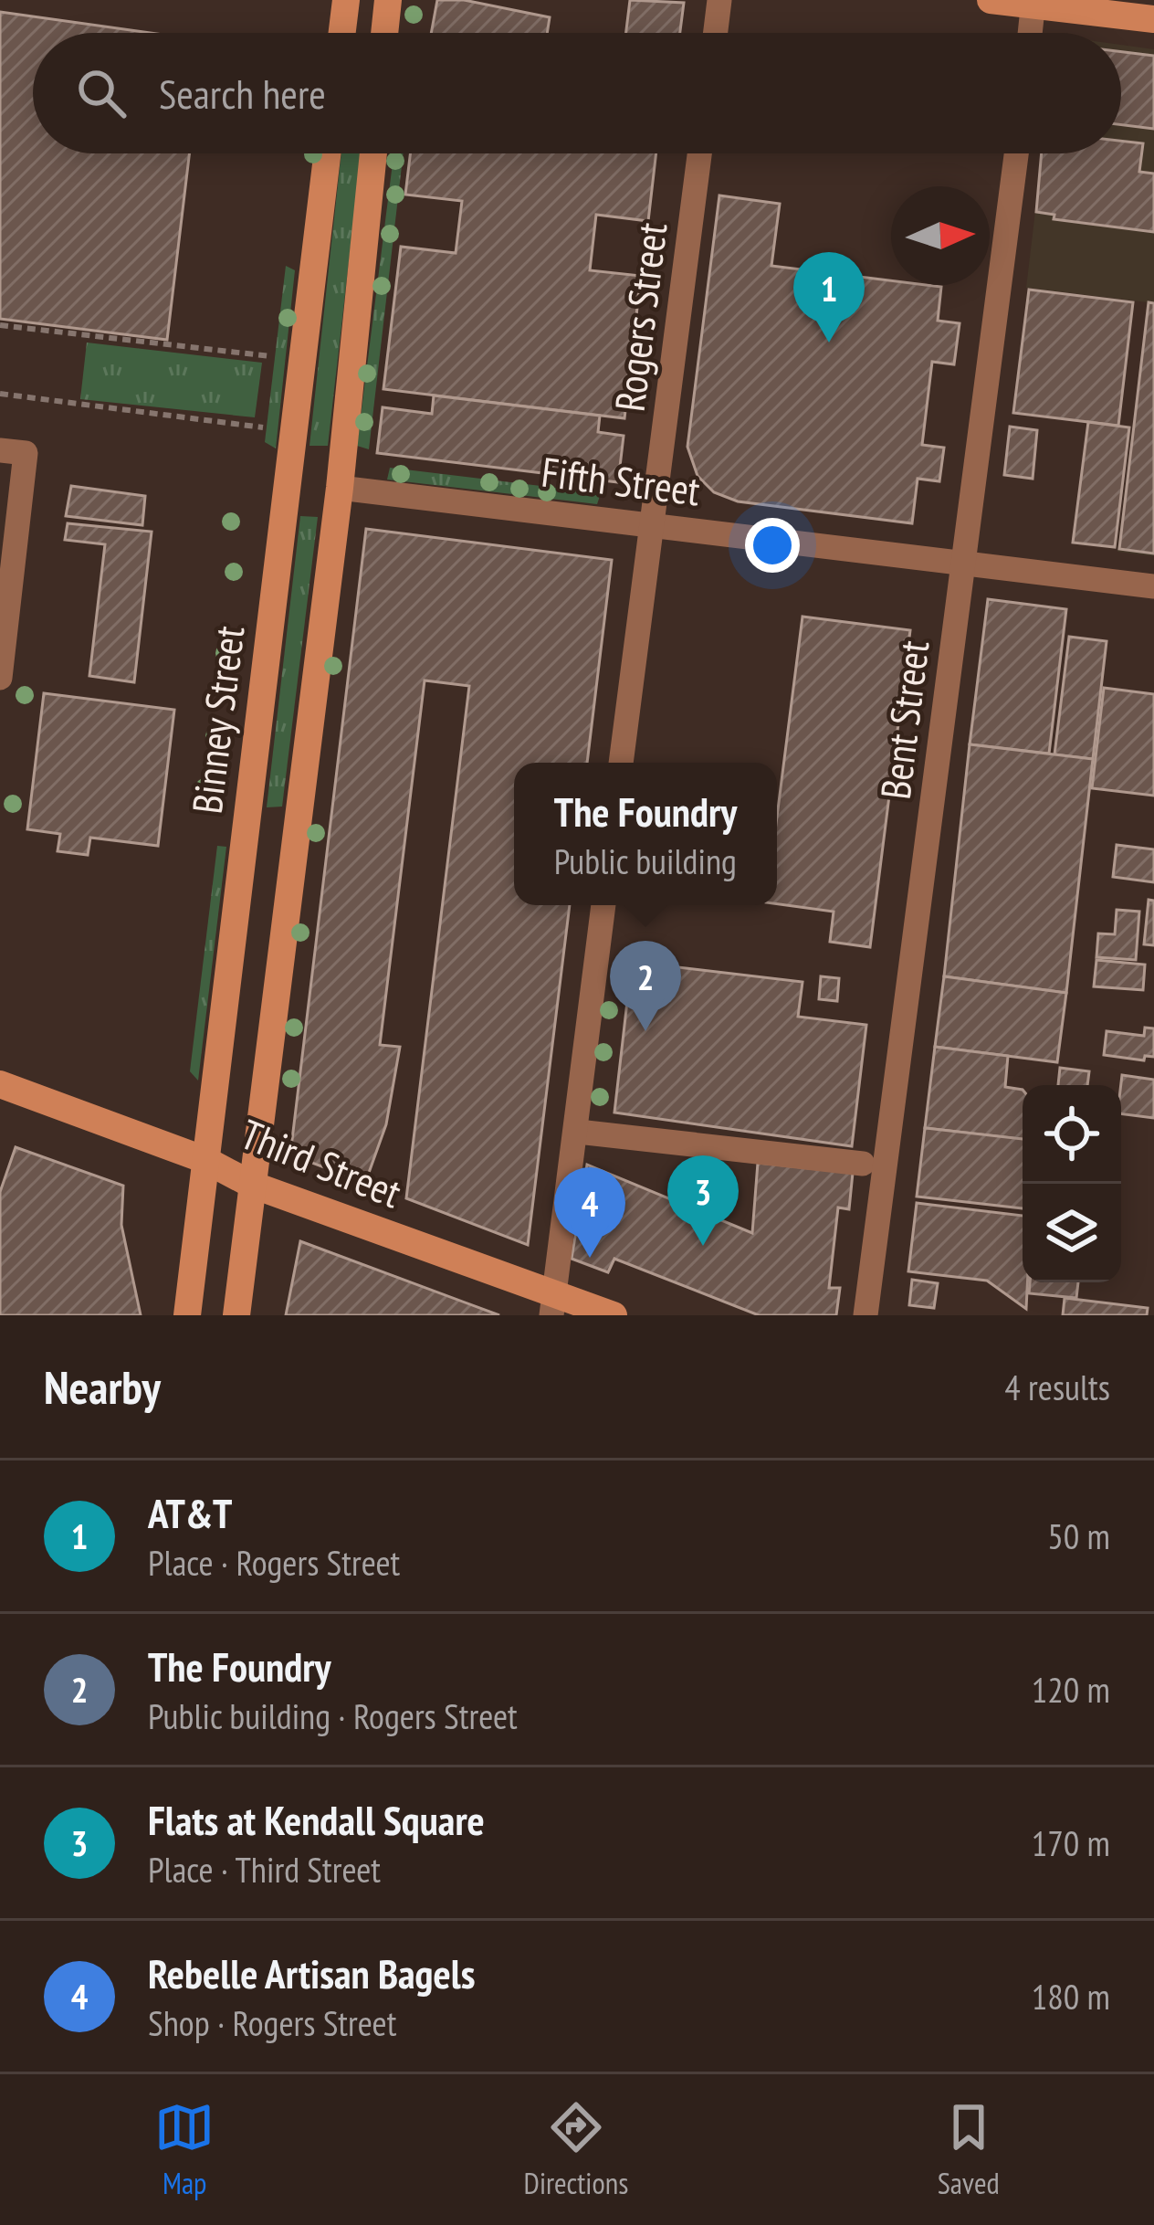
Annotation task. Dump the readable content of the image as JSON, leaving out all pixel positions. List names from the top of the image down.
{
  "streets": {
    "main road": ["Binney Street", "Third Street"],
    "street": ["Rogers Street", "Fifth Street", "Bent Street"]
  },
  "crossings": [
    ["Rogers Street", "Fifth Street"],
    ["Fifth Street", "Bent Street"],
    ["Binney Street", "Third Street"]
  ],
  "north": "right",
  "page": {
    "search": "Search here",
    "pins": [
      "1",
      "2",
      "3",
      "4"
    ],
    "popup": ["The Foundry", "Public building"],
    "heading": ["Nearby", "4 results"],
    "list": [
      {
        "mark": "1",
        "name": "AT&T",
        "note": "Place · Rogers Street",
        "value": "50 m"
      },
      {
        "mark": "2",
        "name": "The Foundry",
        "note": "Public building · Rogers Street",
        "value": "120 m"
      },
      {
        "mark": "3",
        "name": "Flats at Kendall Square",
        "note": "Place · Third Street",
        "value": "170 m"
      },
      {
        "mark": "4",
        "name": "Rebelle Artisan Bagels",
        "note": "Shop · Rogers Street",
        "value": "180 m"
      }
    ],
    "nav": ["Map", "Directions", "Saved"]
  }
}
